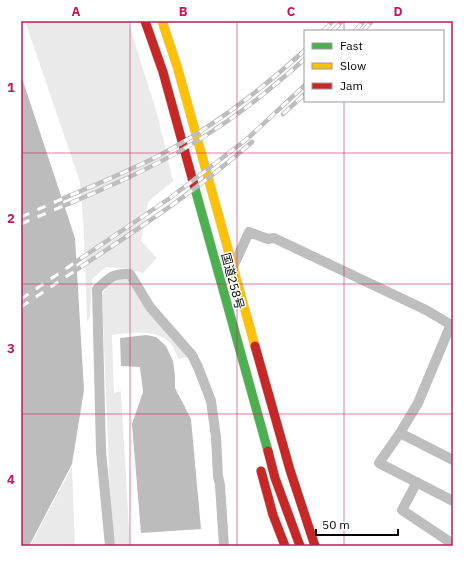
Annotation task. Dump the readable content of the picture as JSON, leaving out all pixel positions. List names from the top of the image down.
{
  "streets": {
    "highway": ["国道258号"]
  },
  "legend": ["Fast", "Slow", "Jam"],
  "scale_bar": "50 m",
  "grid": {
    "columns": [
      "A",
      "B",
      "C",
      "D"
    ],
    "rows": [
      "1",
      "2",
      "3",
      "4"
    ]
  }
}
